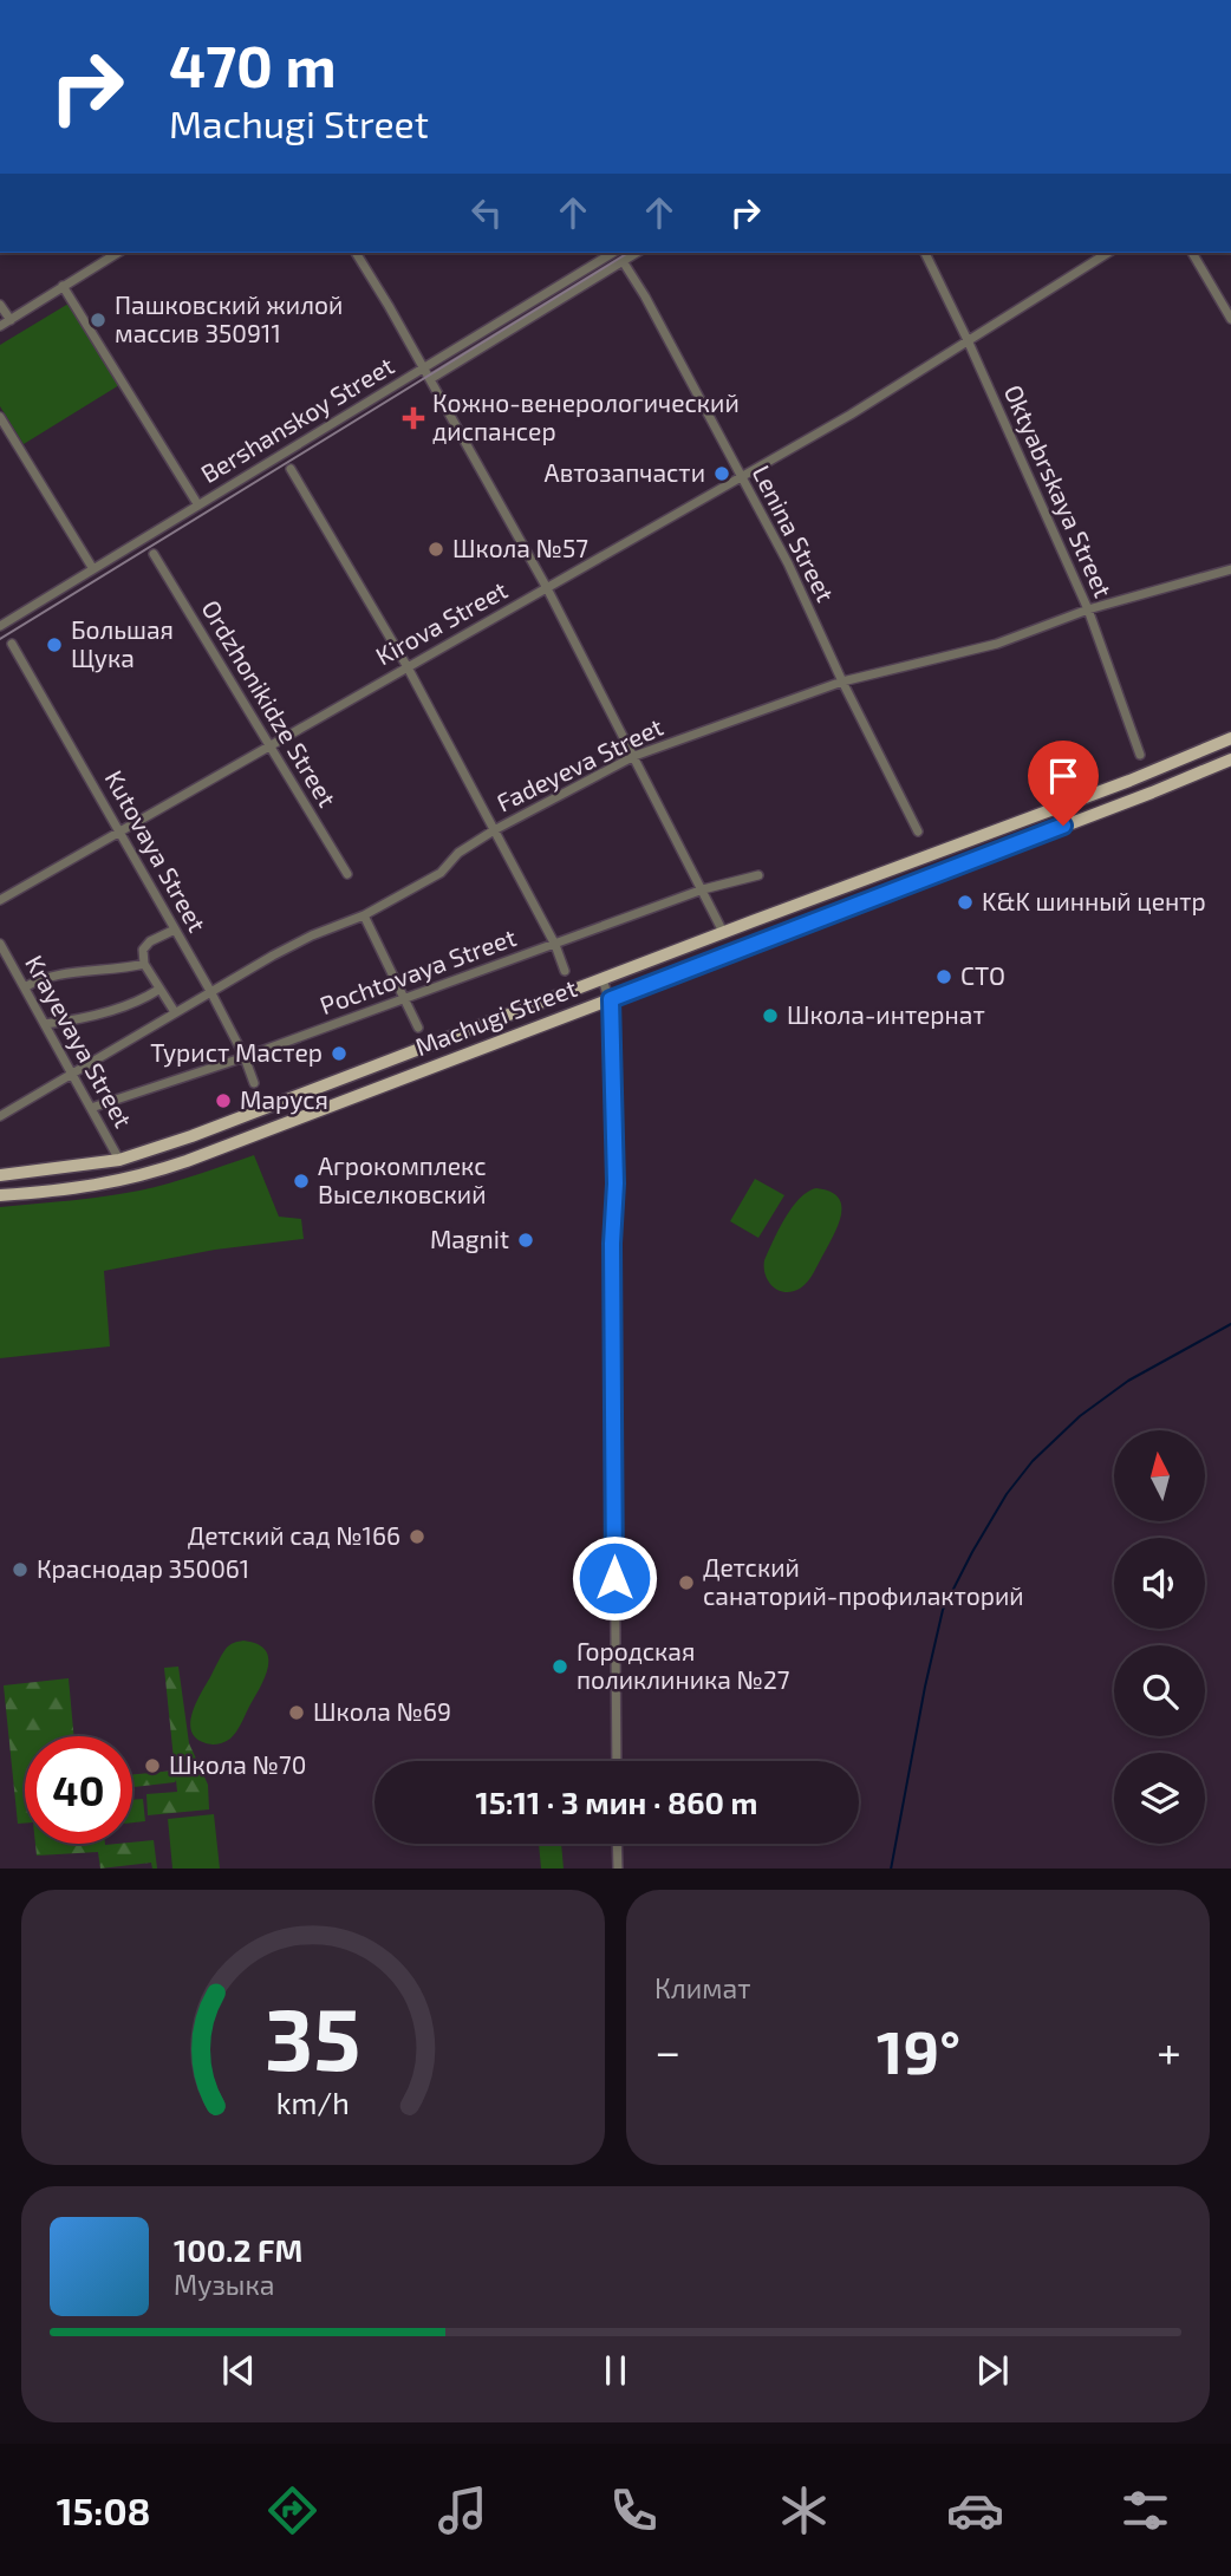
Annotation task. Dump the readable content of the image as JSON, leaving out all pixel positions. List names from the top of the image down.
{
  "streets": {
    "main road": ["Machugi Street"],
    "street": [
      "Bershanskoy Street",
      "Oktyabrskaya Street",
      "Lenina Street",
      "Kirova Street",
      "Ordzhonikidze Street",
      "Fadeyeva Street",
      "Kutovaya Street",
      "Pochtovaya Street",
      "Krayevaya Street"
    ]
  },
  "crossings": [
    ["Bershanskoy Street", "Lenina Street"],
    ["Oktyabrskaya Street", "Kirova Street"],
    ["Oktyabrskaya Street", "Fadeyeva Street"],
    ["Lenina Street", "Kirova Street"],
    ["Lenina Street", "Fadeyeva Street"],
    ["Kirova Street", "Ordzhonikidze Street"],
    ["Kirova Street", "Kutovaya Street"],
    ["Fadeyeva Street", "Kutovaya Street"],
    ["Fadeyeva Street", "Krayevaya Street"],
    ["Kutovaya Street", "Pochtovaya Street"],
    ["Pochtovaya Street", "Krayevaya Street"],
    ["Machugi Street", "Krayevaya Street"]
  ],
  "places": {
    "other": [
      "Пашковский жилой массив 350911",
      "Автозапчасти",
      "Школа №57",
      "Большая Щука",
      "K&K шинный центр",
      "СТО",
      "Школа-интернат",
      "Турист Мастер",
      "Маруся",
      "Агрокомплекс Выселковский",
      "Magnit",
      "Детский сад №166",
      "Краснодар 350061",
      "Детский санаторий-профилакторий",
      "Городская поликлиника №27",
      "Школа №69",
      "Школа №70"
    ],
    "health": ["Кожно-венерологический диспансер"]
  },
  "north": "top",
  "page": {
    "turn": ["470 m", "Machugi Street"],
    "limit": "40",
    "trip": "15:11 · 3 мин · 860 m",
    "tile": "Климат",
    "heat": ["−", "19°", "+"],
    "song": ["100.2 FM", "Музыка"],
    "tabs": "15:08",
    "gauge": ["35", "km/h"]
  }
}
